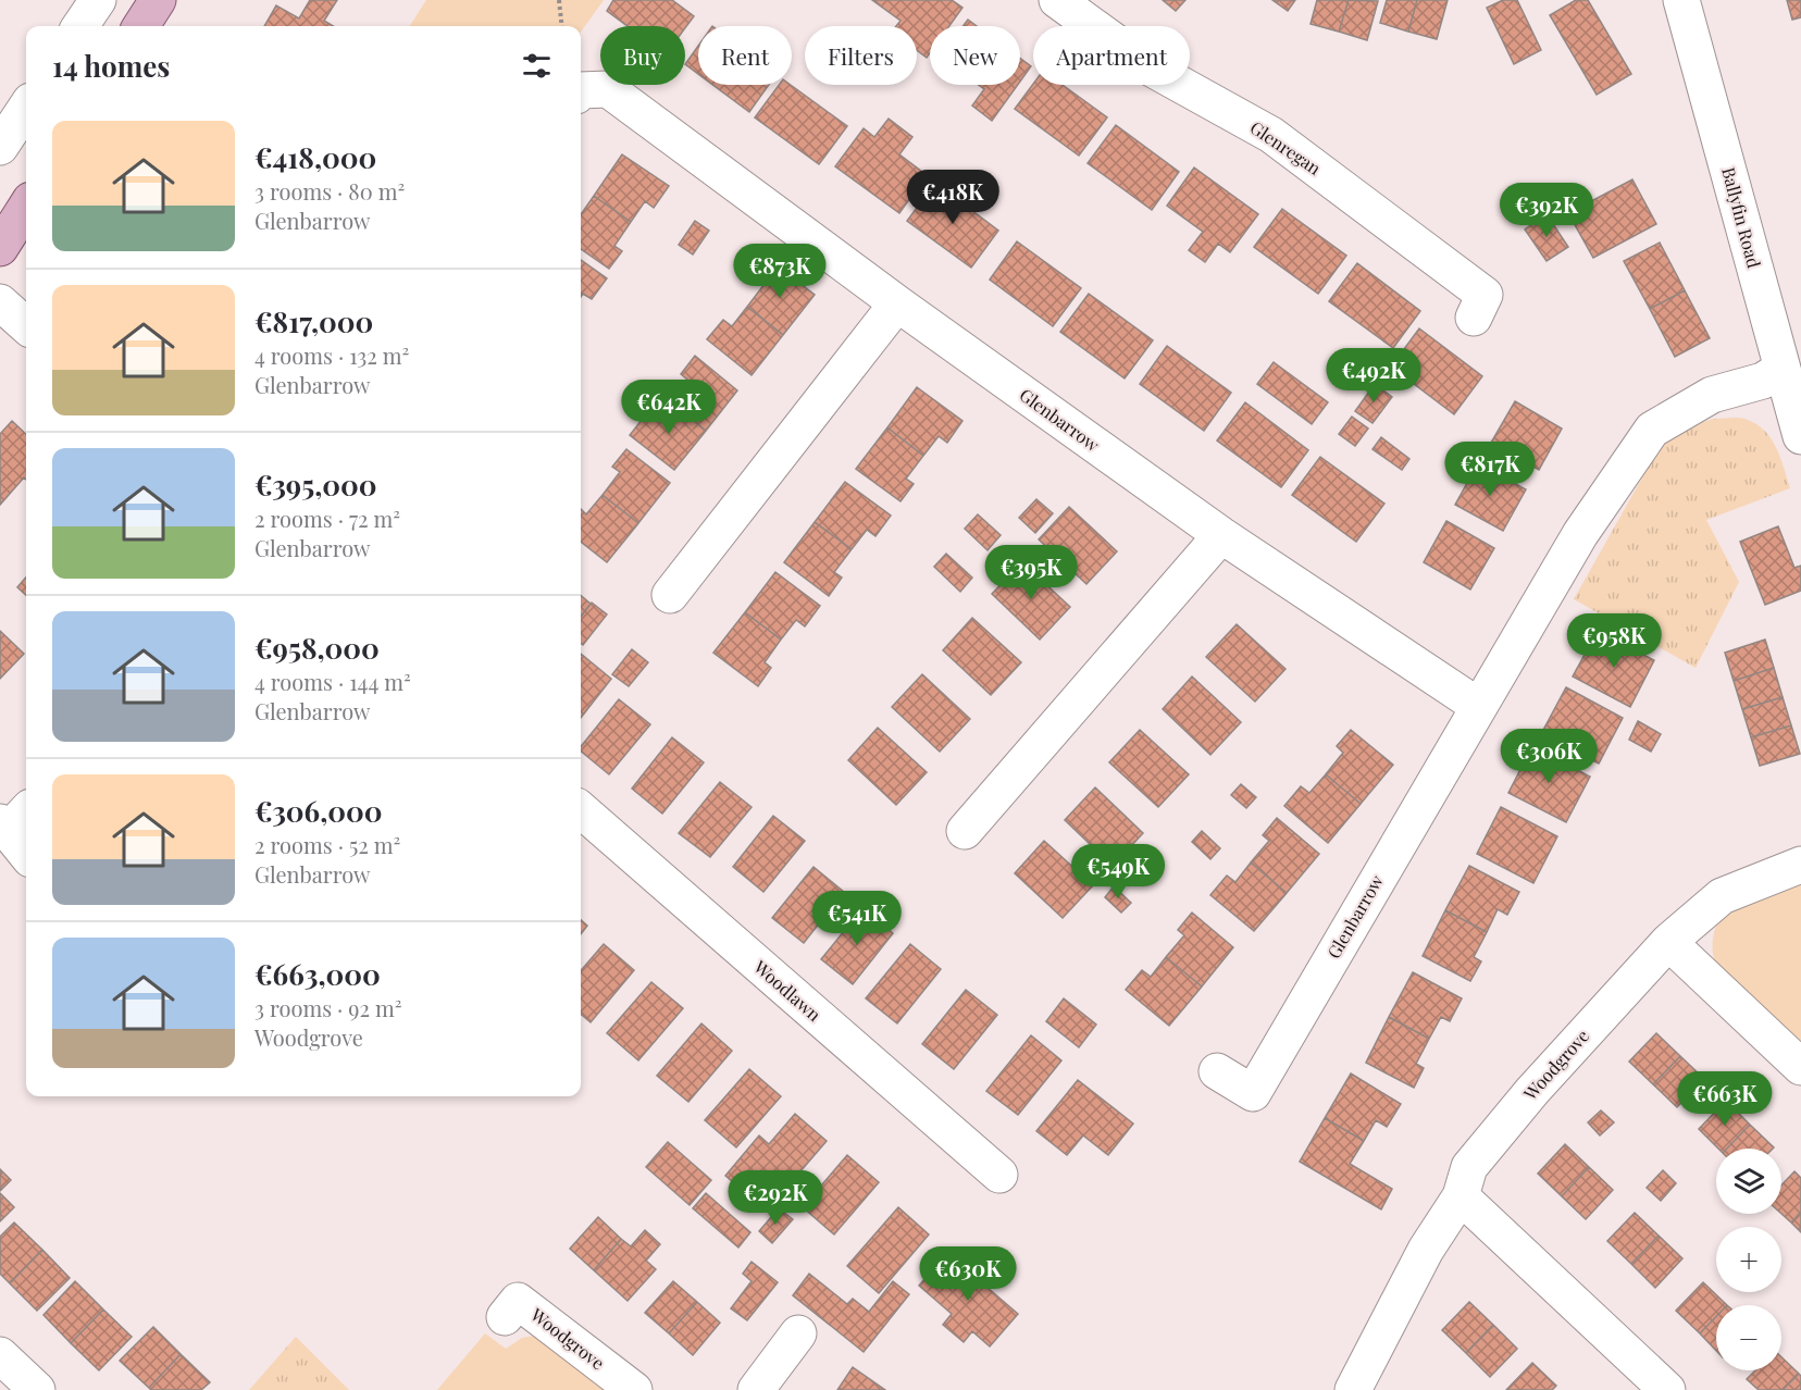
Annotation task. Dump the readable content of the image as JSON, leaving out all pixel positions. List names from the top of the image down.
{
  "streets": {
    "street": [
      "Glenregan",
      "Ballyfin Road",
      "Glenbarrow",
      "Woodlawn",
      "Woodgrove"
    ]
  },
  "crossings": [
    ["Ballyfin Road", "Glenbarrow"]
  ],
  "page": {
    "chip": [
      "Buy",
      "Rent",
      "Filters",
      "New",
      "Apartment"
    ],
    "heading": "14 homes",
    "list": [
      {
        "name": "€418,000",
        "note": "3 rooms · 80 m² · Glenbarrow"
      },
      {
        "name": "€817,000",
        "note": "4 rooms · 132 m² · Glenbarrow"
      },
      {
        "name": "€395,000",
        "note": "2 rooms · 72 m² · Glenbarrow"
      },
      {
        "name": "€958,000",
        "note": "4 rooms · 144 m² · Glenbarrow"
      },
      {
        "name": "€306,000",
        "note": "2 rooms · 52 m² · Glenbarrow"
      },
      {
        "name": "€663,000",
        "note": "3 rooms · 92 m² · Woodgrove"
      }
    ],
    "price": [
      "€418K",
      "€392K",
      "€873K",
      "€492K",
      "€642K",
      "€817K",
      "€395K",
      "€958K",
      "€306K",
      "€549K",
      "€541K",
      "€663K",
      "€292K",
      "€630K"
    ],
    "map_buttons": ["+", "−"]
  }
}
